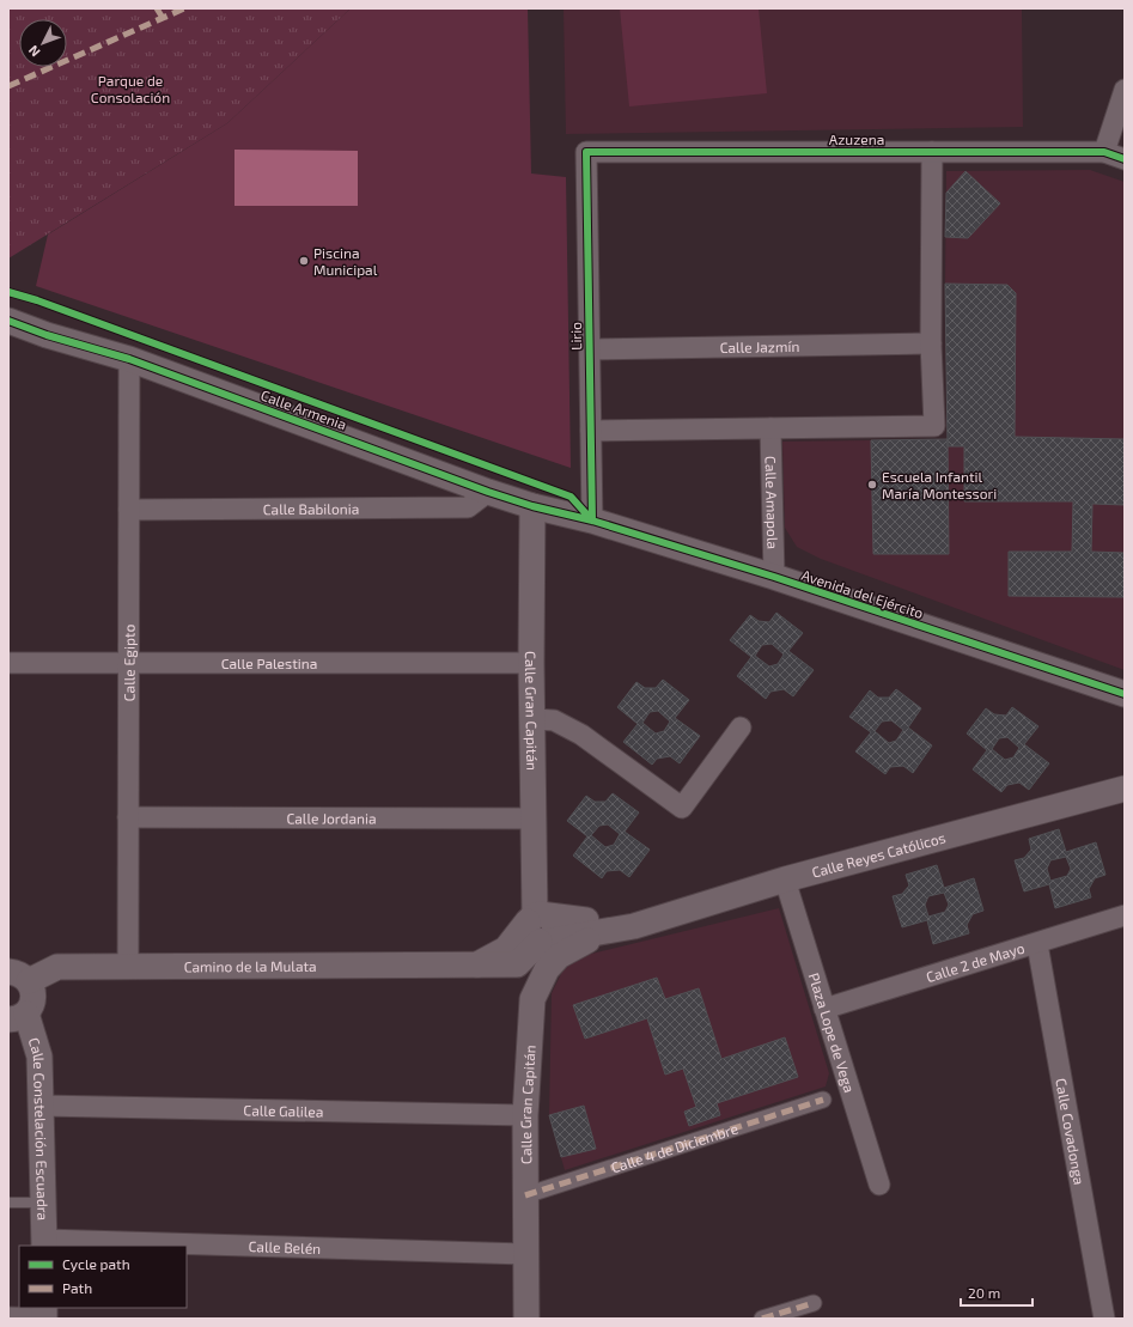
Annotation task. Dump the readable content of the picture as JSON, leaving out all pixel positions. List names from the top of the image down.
{
  "streets": {
    "street": [
      "Azuzena",
      "Lirio",
      "Calle Jazmín",
      "Calle Armenia",
      "Calle Amapola",
      "Calle Babilonia",
      "Avenida del Ejército",
      "Calle Palestina",
      "Calle Egipto",
      "Calle Gran Capitán",
      "Calle Jordania",
      "Calle Reyes Católicos",
      "Calle 2 de Mayo",
      "Camino de la Mulata",
      "Plaza Lope de Vega",
      "Calle Galilea",
      "Calle Constelación Escuadra",
      "Calle Covadonga",
      "Calle 4 de Diciembre",
      "Calle Belén"
    ]
  },
  "crossings": [
    ["Azuzena", "Lirio"],
    ["Lirio", "Calle Jazmín"],
    ["Lirio", "Calle Armenia"],
    ["Lirio", "Avenida del Ejército"],
    ["Calle Armenia", "Calle Babilonia"],
    ["Calle Armenia", "Avenida del Ejército"],
    ["Calle Armenia", "Calle Egipto"],
    ["Calle Armenia", "Calle Gran Capitán"],
    ["Calle Amapola", "Avenida del Ejército"],
    ["Calle Babilonia", "Calle Egipto"],
    ["Calle Palestina", "Calle Egipto"],
    ["Calle Palestina", "Calle Gran Capitán"],
    ["Calle Egipto", "Calle Jordania"],
    ["Calle Egipto", "Camino de la Mulata"],
    ["Calle Gran Capitán", "Calle Jordania"],
    ["Calle Gran Capitán", "Calle Reyes Católicos"],
    ["Calle Gran Capitán", "Camino de la Mulata"],
    ["Calle Gran Capitán", "Calle Galilea"],
    ["Calle Gran Capitán", "Calle 4 de Diciembre"],
    ["Calle Gran Capitán", "Calle Belén"],
    ["Calle Reyes Católicos", "Camino de la Mulata"],
    ["Calle Reyes Católicos", "Plaza Lope de Vega"],
    ["Calle 2 de Mayo", "Plaza Lope de Vega"],
    ["Calle 2 de Mayo", "Calle Covadonga"],
    ["Calle Galilea", "Calle Constelación Escuadra"],
    ["Calle Constelación Escuadra", "Calle Belén"]
  ],
  "parks": ["Parque de Consolación"],
  "places": ["Piscina Municipal", "Escuela Infantil María Montessori"],
  "legend": ["Cycle path", "Path"],
  "scale_bar": "20 m",
  "north": "bottom left"
}
